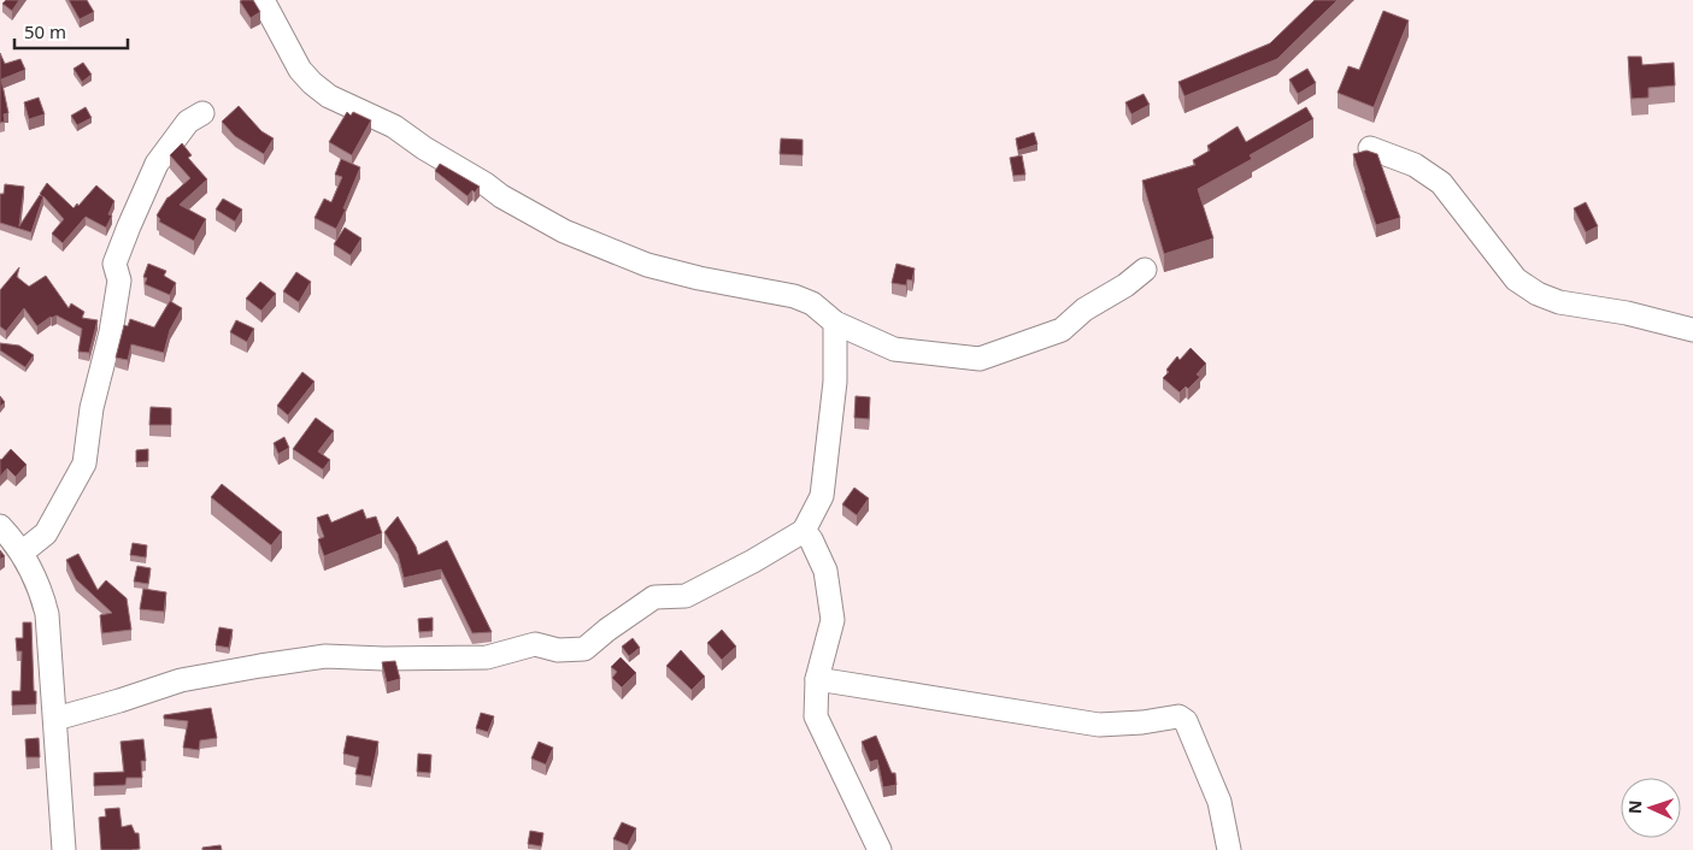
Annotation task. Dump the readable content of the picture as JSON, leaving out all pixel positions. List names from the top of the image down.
{
  "scale_bar": "50 m",
  "north": "left"
}
